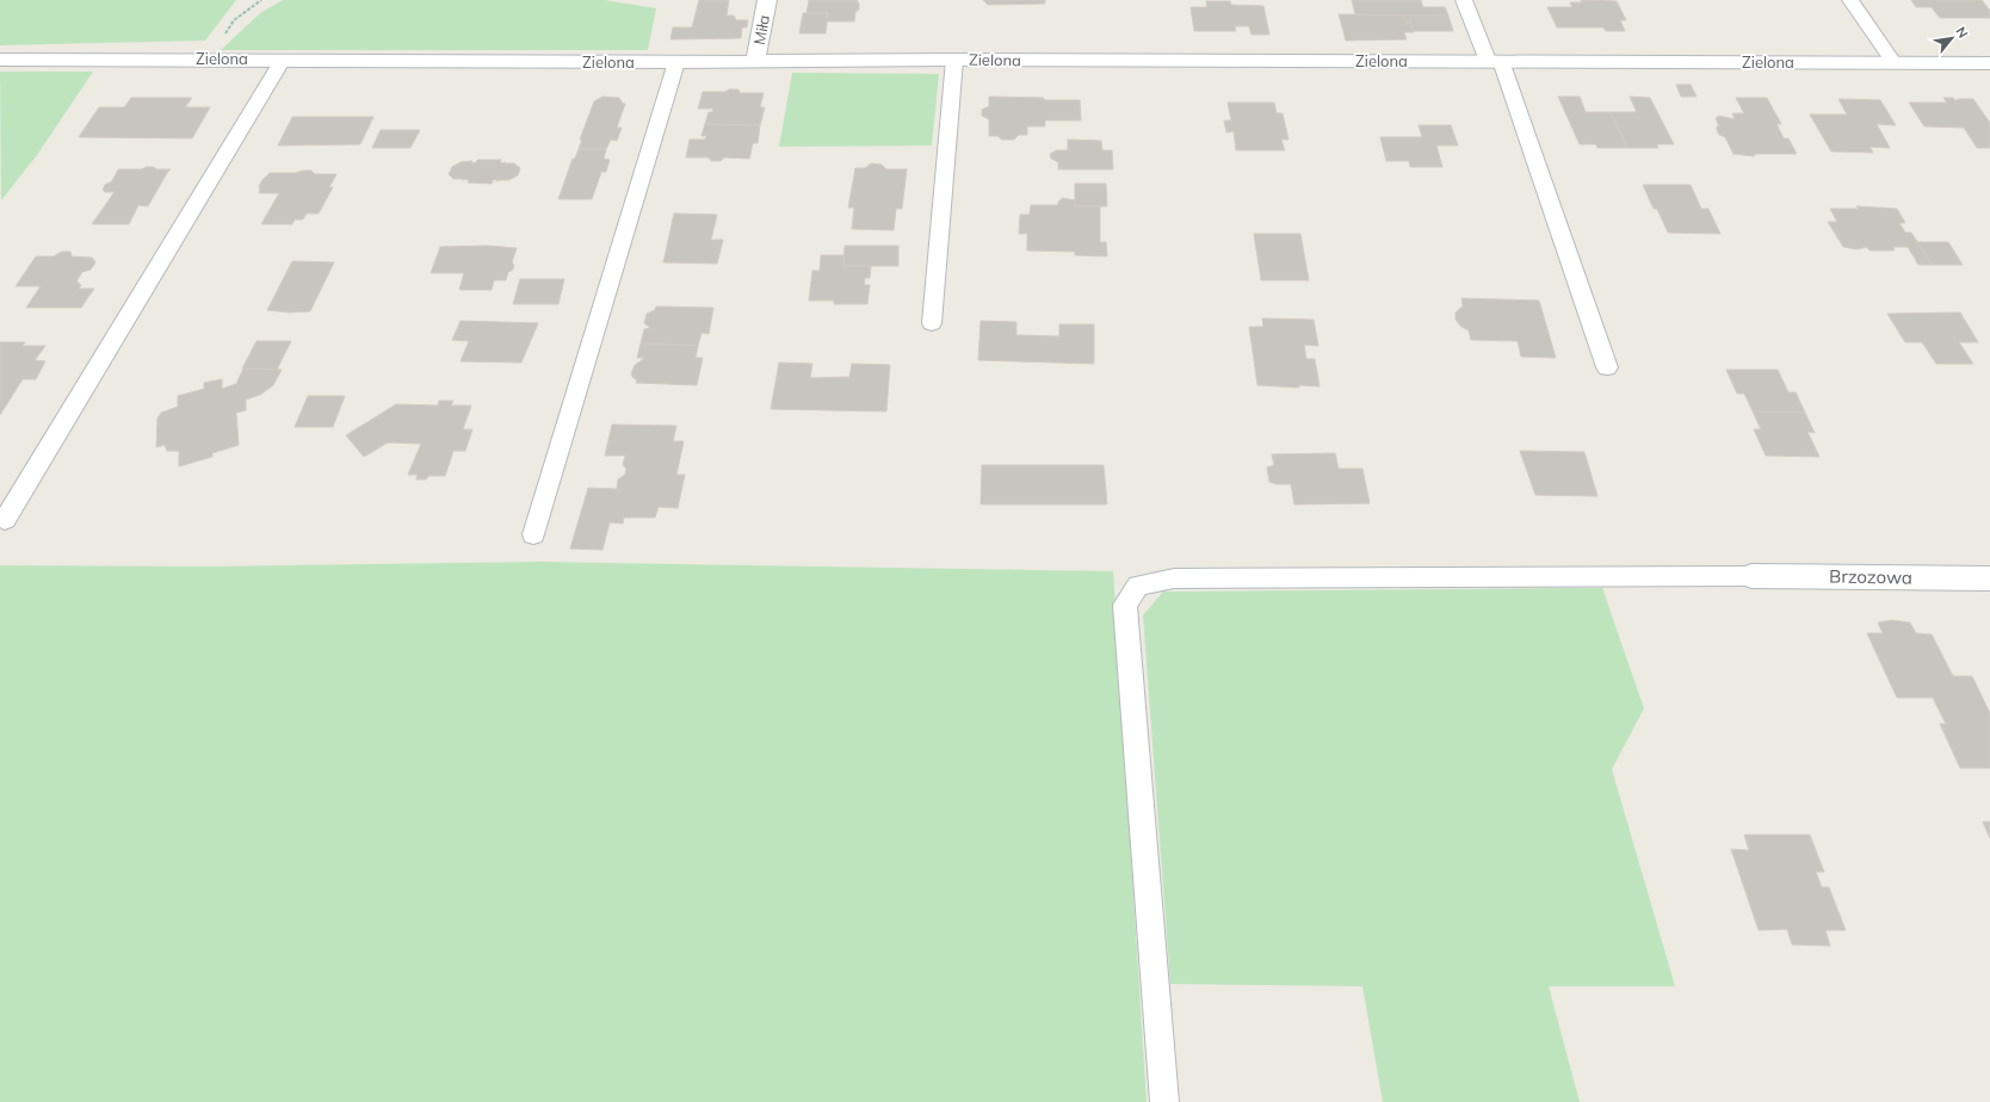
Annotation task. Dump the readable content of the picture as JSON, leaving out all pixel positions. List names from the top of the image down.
{
  "streets": {
    "street": ["Miła", "Zielona", "Brzozowa"]
  },
  "crossings": [
    ["Miła", "Zielona"]
  ],
  "north": "top right"
}
